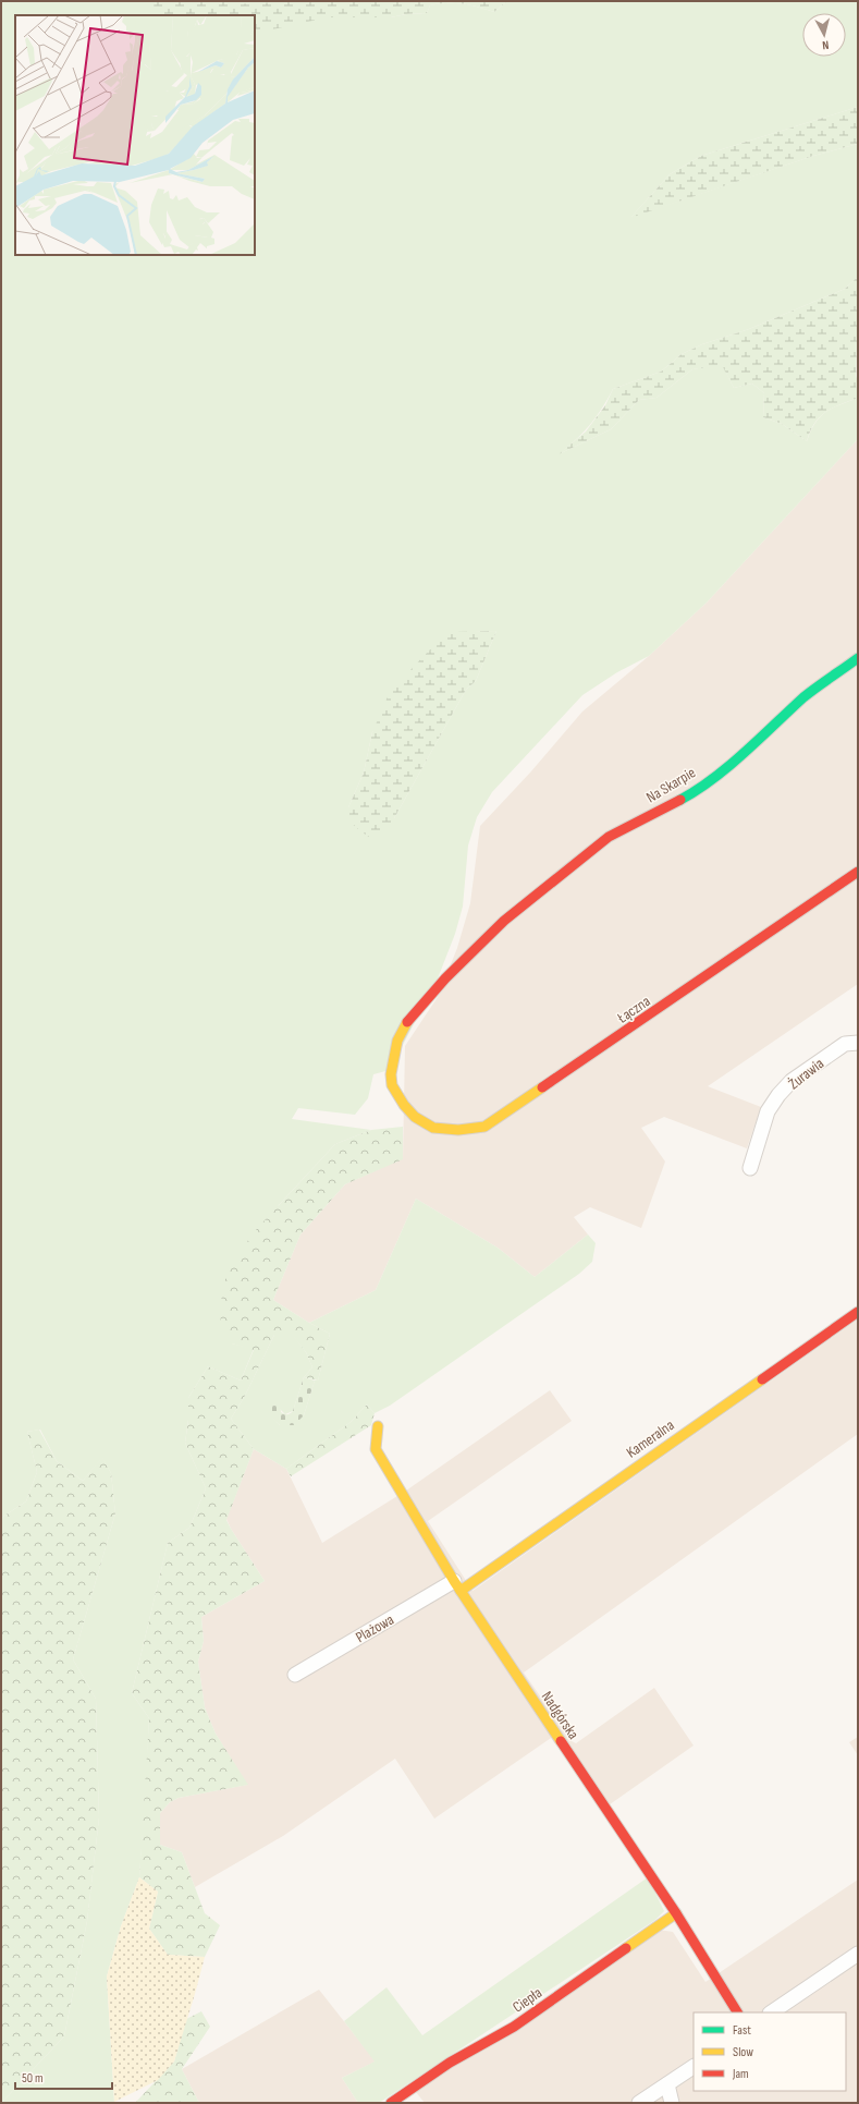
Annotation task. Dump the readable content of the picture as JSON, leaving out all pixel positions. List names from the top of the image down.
{
  "streets": {
    "street": [
      "Na Skarpie",
      "Łączna",
      "Żurawia",
      "Kameralna",
      "Plażowa",
      "Nadgórska",
      "Ciepła"
    ]
  },
  "crossings": [
    ["Na Skarpie", "Łączna"],
    ["Kameralna", "Plażowa"],
    ["Kameralna", "Nadgórska"],
    ["Plażowa", "Nadgórska"],
    ["Nadgórska", "Ciepła"]
  ],
  "legend": ["Fast", "Slow", "Jam"],
  "scale_bar": "50 m",
  "north": "bottom"
}
